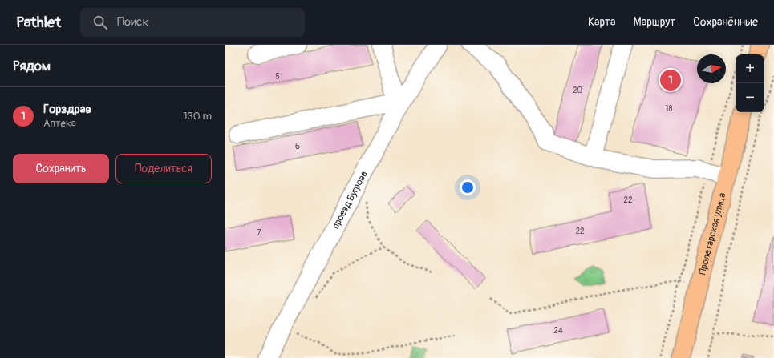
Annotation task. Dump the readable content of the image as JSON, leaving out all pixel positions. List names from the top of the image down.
{
  "streets": {
    "main road": ["Пролетарская улица"],
    "street": ["проезд Бугрова"]
  },
  "house_numbers": [
    "5",
    "20",
    "18",
    "6",
    "22",
    "22",
    "7",
    "24"
  ],
  "north": "right",
  "page": {
    "header": "Pathlet",
    "search": "Поиск",
    "nav": ["Карта", "Маршрут", "Сохранённые"],
    "heading": "Рядом",
    "map_buttons": ["+", "−"],
    "pins": "1",
    "list": [
      {
        "mark": "1",
        "name": "Горздрав",
        "note": "Аптека",
        "value": "130 m"
      }
    ],
    "buttons": ["Сохранить", "Поделиться"]
  }
}
